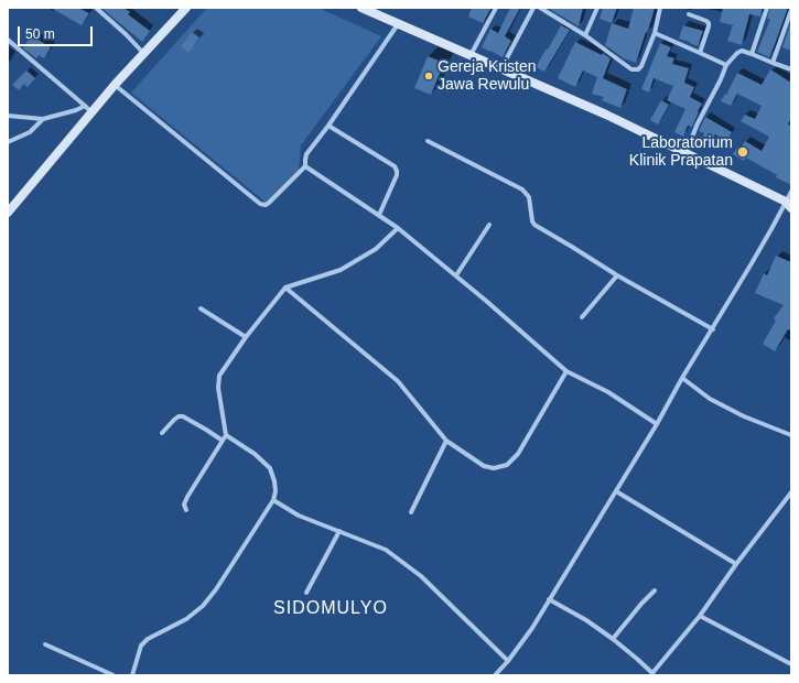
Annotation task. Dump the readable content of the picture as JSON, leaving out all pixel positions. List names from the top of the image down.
{
  "districts": ["SIDOMULYO"],
  "places": ["Gereja Kristen Jawa Rewulu", "Laboratorium Klinik Prapatan"],
  "scale_bar": "50 m"
}
